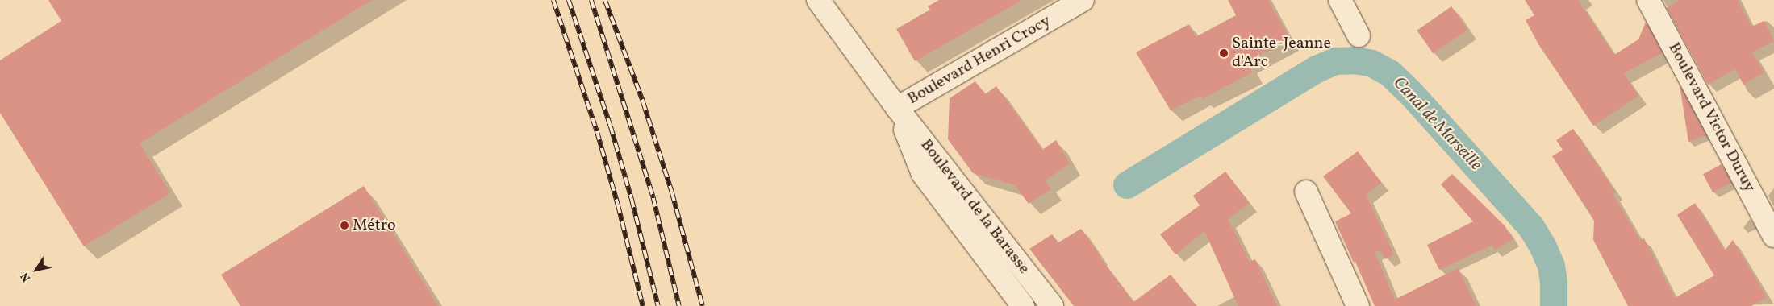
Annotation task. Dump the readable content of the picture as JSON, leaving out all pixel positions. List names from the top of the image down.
{
  "streets": {
    "street": ["Boulevard Henri Crocy", "Boulevard Victor Duruy", "Boulevard de la Barasse"]
  },
  "crossings": [
    ["Boulevard Henri Crocy", "Boulevard de la Barasse"]
  ],
  "water": ["Canal de Marseille"],
  "places": ["Sainte-Jeanne d'Arc", "Métro"],
  "north": "bottom left"
}
